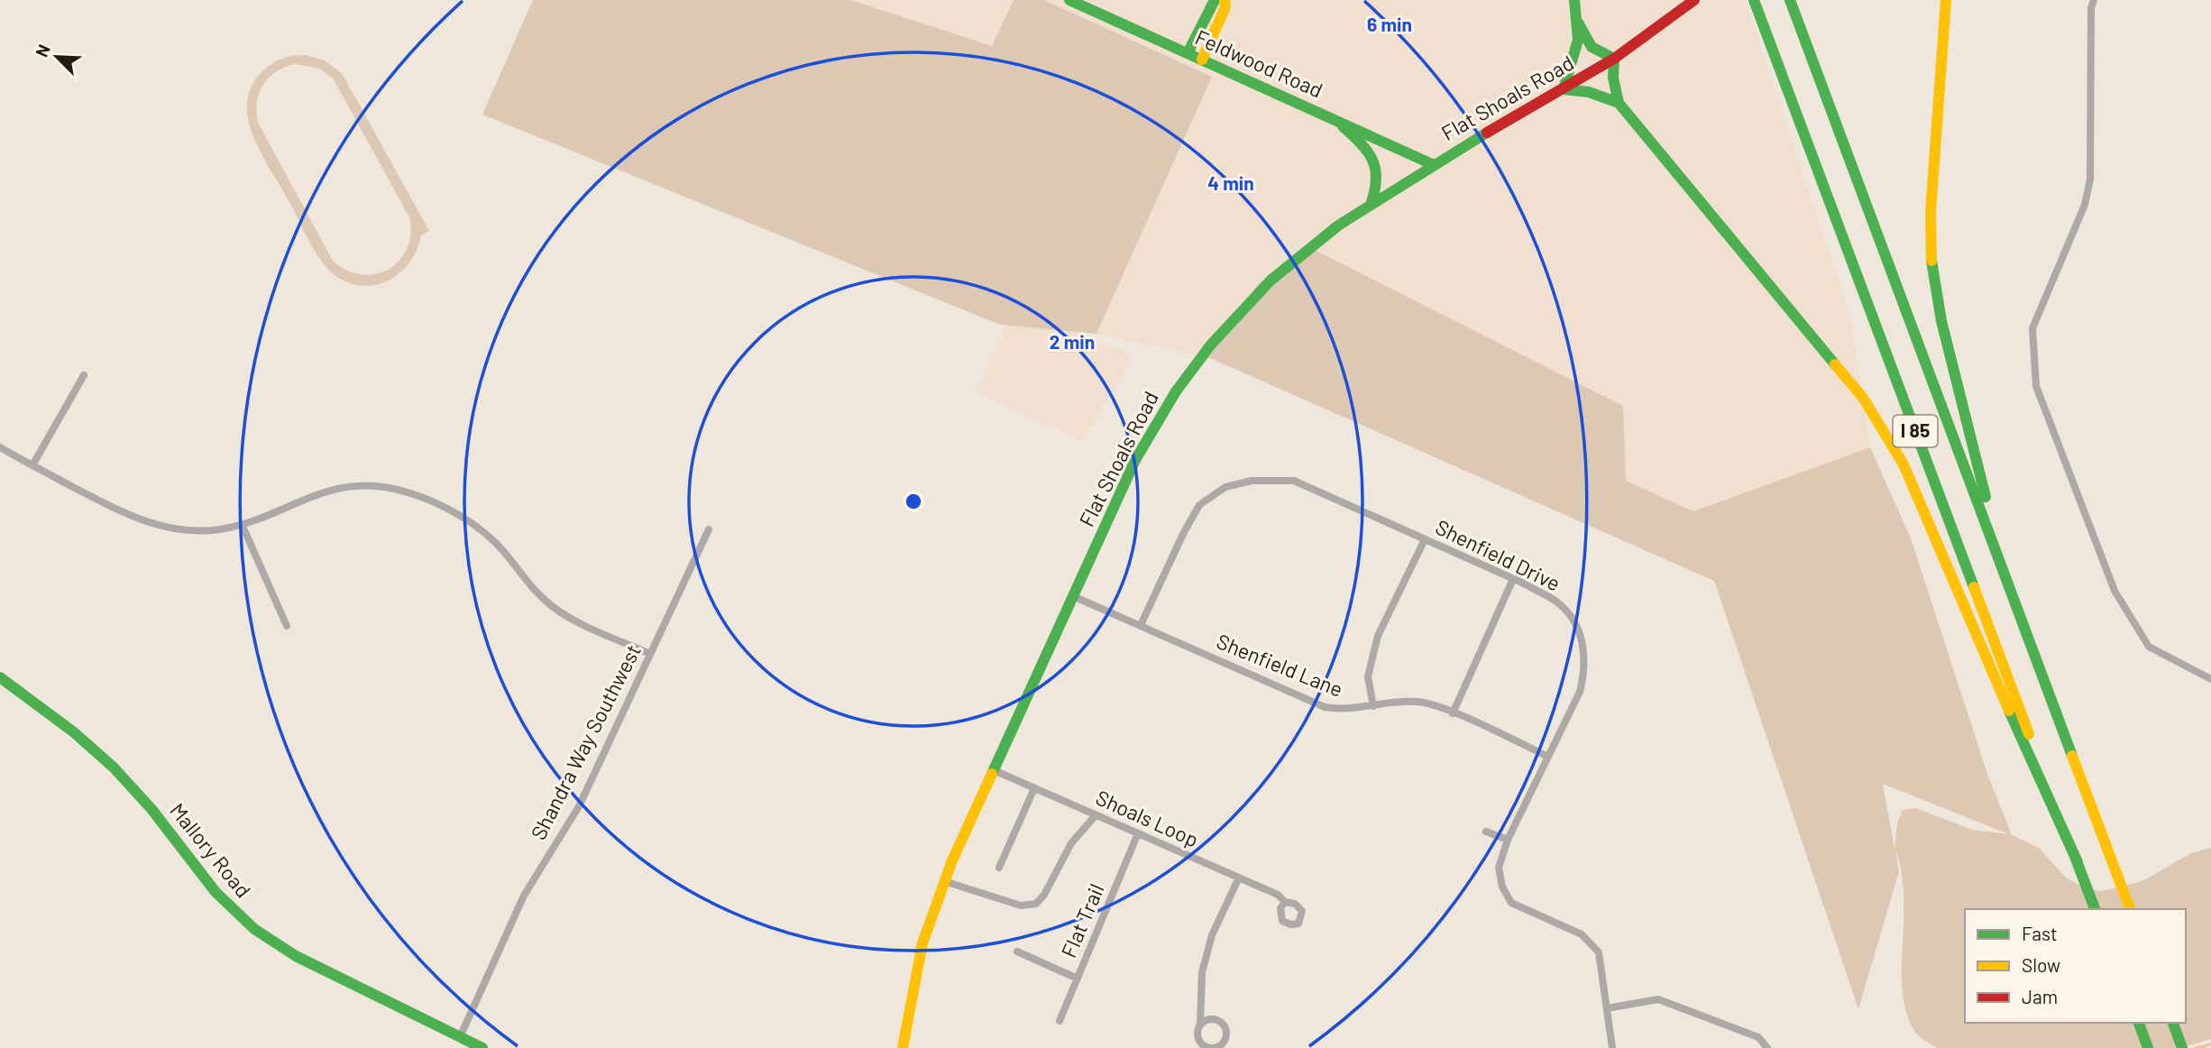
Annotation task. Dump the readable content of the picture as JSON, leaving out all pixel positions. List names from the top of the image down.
{
  "streets": {
    "main road": [
      "Feldwood Road",
      "Flat Shoals Road",
      "I 85",
      "Mallory Road"
    ],
    "street": [
      "Shenfield Drive",
      "Shenfield Lane",
      "Shandra Way Southwest",
      "Shoals Loop",
      "Flat Trail"
    ]
  },
  "crossings": [
    ["Feldwood Road", "Flat Shoals Road"],
    ["Flat Shoals Road", "Shenfield Lane"],
    ["Flat Shoals Road", "Shoals Loop"],
    ["Shenfield Drive", "Shenfield Lane"],
    ["Shandra Way Southwest", "Mallory Road"],
    ["Shoals Loop", "Flat Trail"]
  ],
  "legend": ["Fast", "Slow", "Jam"],
  "north": "top left",
  "rings": ["6 min", "4 min", "2 min"]
}
